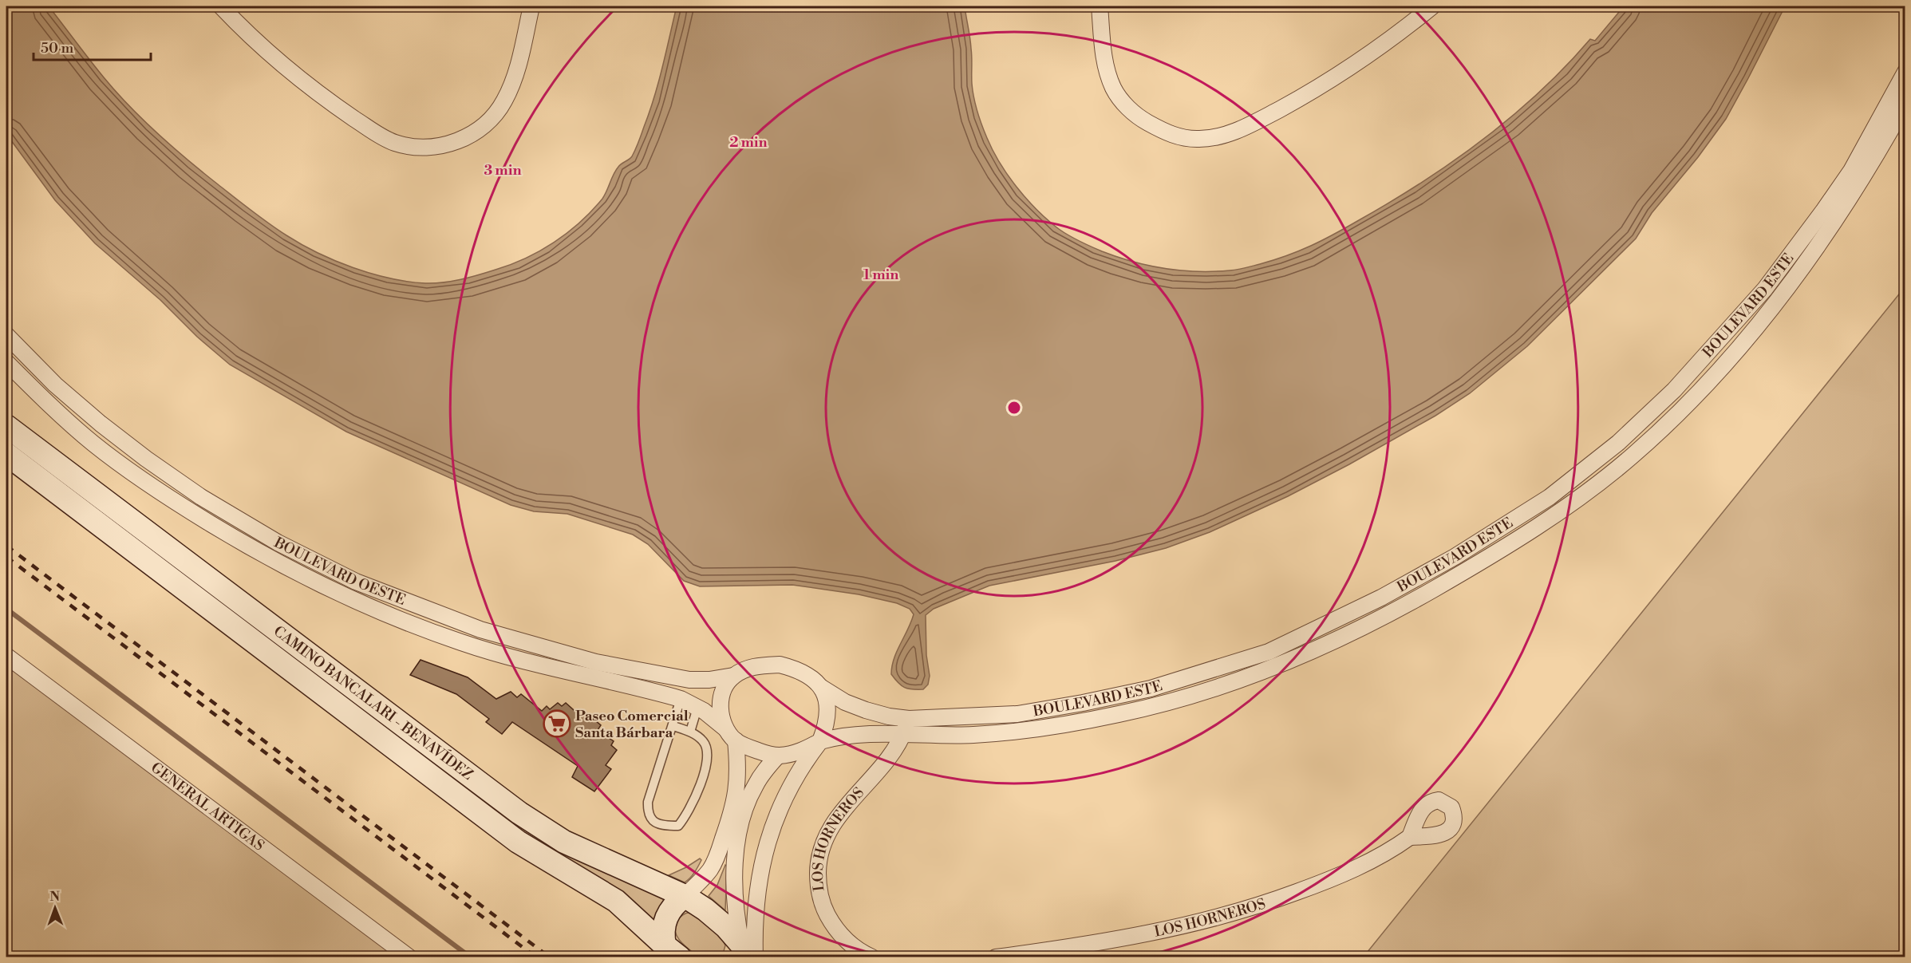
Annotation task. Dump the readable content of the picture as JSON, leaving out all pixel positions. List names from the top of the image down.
{
  "streets": {
    "main road": ["CAMINO BANCALARI - BENAVÍDEZ"],
    "street": [
      "BOULEVARD ESTE",
      "BOULEVARD OESTE",
      "GENERAL ARTIGAS",
      "LOS HORNEROS"
    ]
  },
  "crossings": [
    ["BOULEVARD ESTE", "BOULEVARD OESTE"],
    ["BOULEVARD ESTE", "LOS HORNEROS"]
  ],
  "places": {
    "supermarket": ["Paseo Comercial Santa Bárbara"]
  },
  "scale_bar": "50 m",
  "north": "top",
  "rings": ["2 min", "3 min", "1 min"]
}
